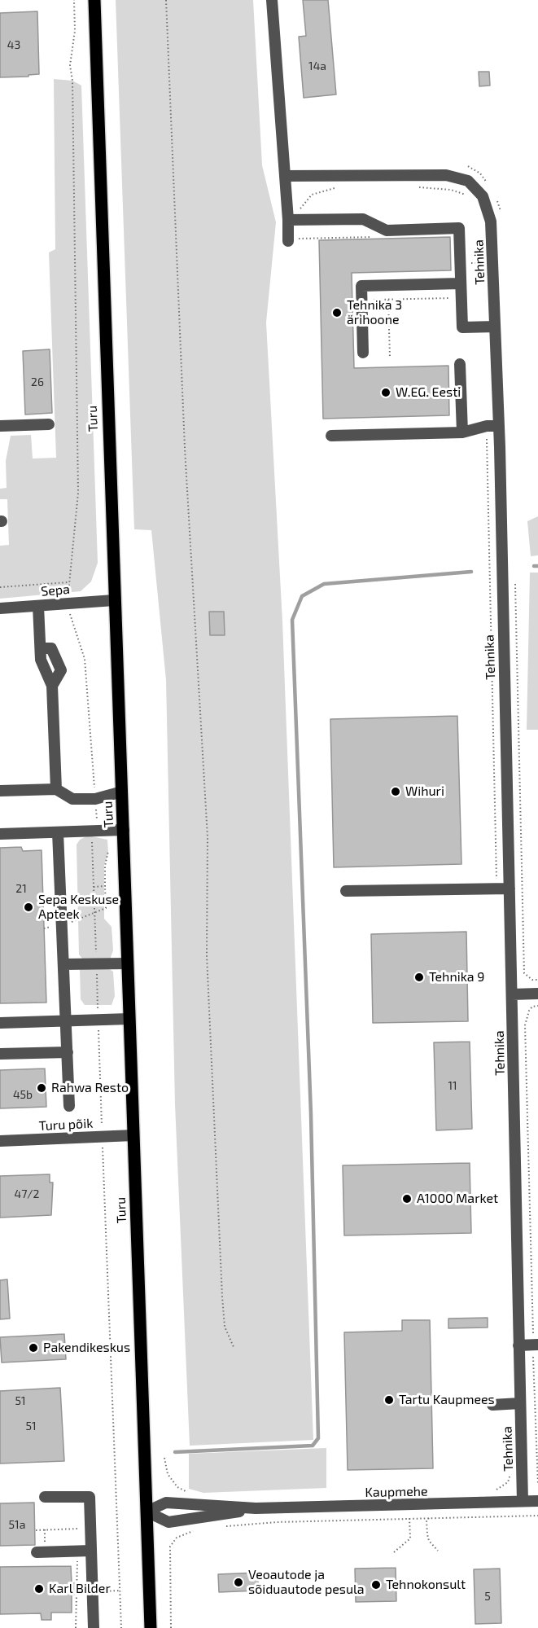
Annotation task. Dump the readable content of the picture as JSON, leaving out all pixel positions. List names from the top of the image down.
{
  "streets": {
    "main road": ["Turu"],
    "street": [
      "Tehnika",
      "Sepa",
      "Turu põik",
      "Kaupmehe"
    ]
  },
  "crossings": [
    ["Tehnika", "Kaupmehe"],
    ["Turu", "Sepa"],
    ["Turu", "Turu põik"],
    ["Turu", "Kaupmehe"]
  ],
  "places": [
    "Tehnika 3 ärihoone",
    "W.EG. Eesti",
    "Wihuri",
    "Sepa Keskuse Apteek",
    "Tehnika 9",
    "Rahwa Resto",
    "A1000 Market",
    "Pakendikeskus",
    "Tartu Kaupmees",
    "Veoautode ja sõiduautode pesula",
    "Tehnokonsult",
    "Karl Bilder"
  ],
  "house_numbers": [
    "43",
    "14a",
    "26",
    "21",
    "11",
    "45b",
    "47/2",
    "51",
    "51",
    "51a",
    "5"
  ]
}
